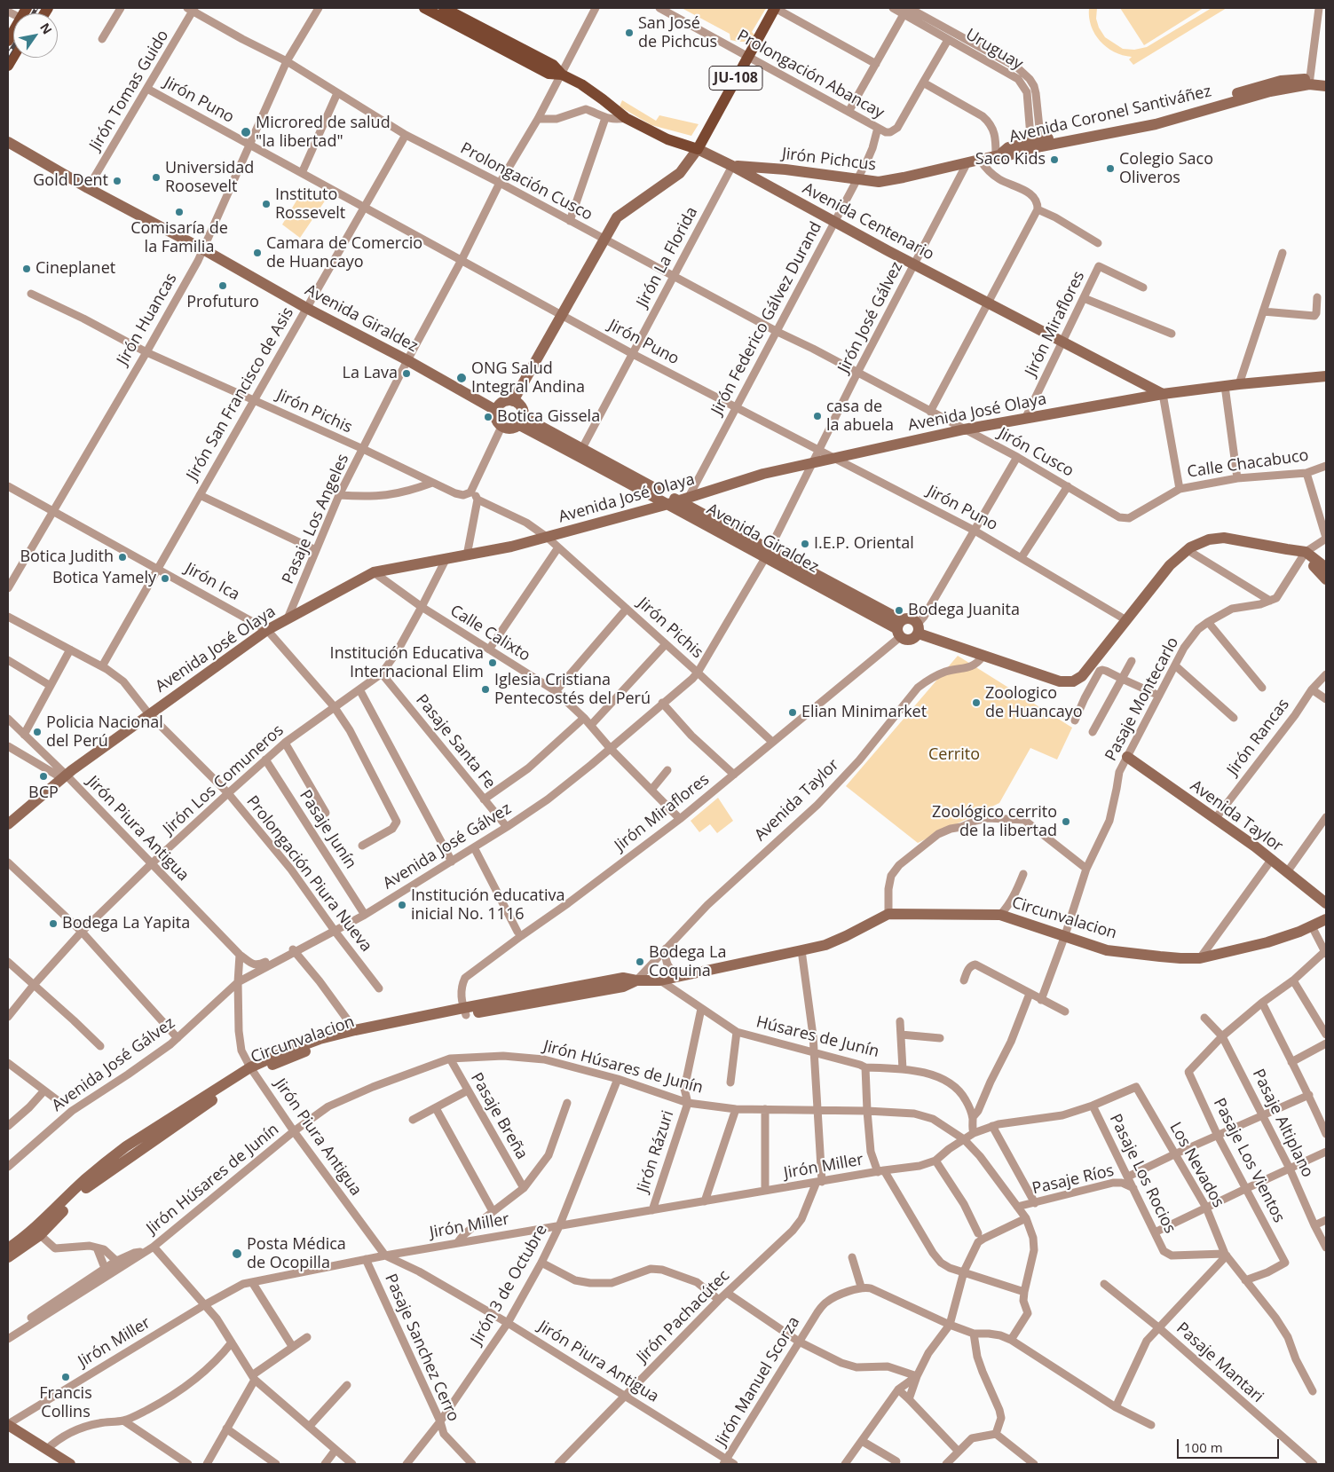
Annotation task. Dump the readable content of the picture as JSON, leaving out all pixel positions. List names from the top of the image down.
{
  "streets": {
    "main road": ["JU-108", "Avenida Centenario"],
    "street": [
      "Uruguay",
      "Prolongación Abancay",
      "Jirón Tomas Guido",
      "Jirón Puno",
      "Avenida Coronel Santiváñez",
      "Jirón Pichcus",
      "Prolongación Cusco",
      "Jirón La Florida",
      "Jirón José Gálvez",
      "Avenida Giraldez",
      "Jirón Federico Gálvez Durand",
      "Jirón Huancas",
      "Jirón Miraflores",
      "Jirón San Francisco de Asis",
      "Jirón Pichis",
      "Avenida José Olaya",
      "Jirón Cusco",
      "Calle Chacabuco",
      "Pasaje Los Angeles",
      "Jirón Ica",
      "Calle Calixto",
      "Pasaje Montecarlo",
      "Jirón Rancas",
      "Pasaje Santa Fe",
      "Jirón Los Comuneros",
      "Avenida Taylor",
      "Jirón Piura Antigua",
      "Pasaje Junín",
      "Avenida José Gálvez",
      "Prolongación Piura Nueva",
      "Circunvalacion",
      "Húsares de Junín",
      "Jirón Húsares de Junín",
      "Pasaje Breña",
      "Pasaje Altiplano",
      "Jirón Rázuri",
      "Pasaje Los Vientos",
      "Los Nevados",
      "Jirón Miller",
      "Pasaje Los Rocios",
      "Pasaje Ríos",
      "Jirón 3 de Octubre",
      "Jirón Pachacútec",
      "Pasaje Sanchez Cerro",
      "Pasaje Mantari",
      "Jirón Manuel Scorza"
    ]
  },
  "crossings": [
    ["Uruguay", "Avenida Coronel Santiváñez"],
    ["Prolongación Abancay", "JU-108"],
    ["Prolongación Abancay", "Jirón Federico Gálvez Durand"],
    ["JU-108", "Avenida Centenario"],
    ["Jirón Tomas Guido", "Jirón Puno"],
    ["Jirón Tomas Guido", "Prolongación Cusco"],
    ["Jirón Tomas Guido", "Avenida Giraldez"],
    ["Jirón Puno", "Jirón La Florida"],
    ["Jirón Puno", "Jirón José Gálvez"],
    ["Jirón Puno", "Avenida Giraldez"],
    ["Jirón Puno", "Jirón Federico Gálvez Durand"],
    ["Jirón Puno", "Jirón Huancas"],
    ["Jirón Puno", "Jirón San Francisco de Asis"],
    ["Jirón Puno", "Avenida José Olaya"],
    ["Jirón Puno", "Pasaje Los Angeles"],
    ["Avenida Coronel Santiváñez", "Jirón Pichcus"],
    ["Jirón Pichcus", "Avenida Centenario"],
    ["Jirón Pichcus", "Jirón La Florida"],
    ["Jirón Pichcus", "Jirón José Gálvez"],
    ["Jirón Pichcus", "Jirón Federico Gálvez Durand"],
    ["Prolongación Cusco", "Jirón La Florida"],
    ["Prolongación Cusco", "Jirón José Gálvez"],
    ["Prolongación Cusco", "Jirón Federico Gálvez Durand"],
    ["Prolongación Cusco", "Jirón Huancas"],
    ["Prolongación Cusco", "Jirón San Francisco de Asis"],
    ["Prolongación Cusco", "Jirón Cusco"],
    ["Prolongación Cusco", "Pasaje Los Angeles"],
    ["Avenida Centenario", "Jirón La Florida"],
    ["Avenida Centenario", "Jirón José Gálvez"],
    ["Avenida Centenario", "Jirón Federico Gálvez Durand"],
    ["Avenida Centenario", "Jirón Miraflores"],
    ["Avenida Centenario", "Avenida José Olaya"],
    ["Avenida Centenario", "Pasaje Los Angeles"],
    ["Jirón La Florida", "Avenida Giraldez"],
    ["Jirón José Gálvez", "Avenida José Olaya"],
    ["Jirón José Gálvez", "Jirón Cusco"],
    ["Jirón José Gálvez", "Avenida José Gálvez"],
    ["Avenida Giraldez", "Jirón Federico Gálvez Durand"],
    ["Avenida Giraldez", "Jirón Huancas"],
    ["Avenida Giraldez", "Jirón Miraflores"],
    ["Avenida Giraldez", "Jirón San Francisco de Asis"],
    ["Avenida Giraldez", "Avenida José Olaya"],
    ["Avenida Giraldez", "Pasaje Los Angeles"],
    ["Avenida Giraldez", "Avenida Taylor"],
    ["Avenida Giraldez", "Avenida José Gálvez"],
    ["Jirón Federico Gálvez Durand", "Avenida José Olaya"],
    ["Jirón Huancas", "Jirón Pichis"],
    ["Jirón Huancas", "Jirón Ica"],
    ["Jirón Miraflores", "Jirón Pichis"],
    ["Jirón Miraflores", "Avenida José Olaya"],
    ["Jirón Miraflores", "Calle Calixto"],
    ["Jirón Miraflores", "Circunvalacion"],
    ["Jirón San Francisco de Asis", "Jirón Pichis"],
    ["Jirón San Francisco de Asis", "Jirón Ica"],
    ["Jirón San Francisco de Asis", "Prolongación Piura Nueva"],
    ["Jirón Pichis", "Avenida José Olaya"],
    ["Jirón Pichis", "Pasaje Los Angeles"],
    ["Jirón Pichis", "Avenida José Gálvez"],
    ["Avenida José Olaya", "Jirón Cusco"],
    ["Avenida José Olaya", "Pasaje Los Angeles"],
    ["Avenida José Olaya", "Jirón Ica"],
    ["Avenida José Olaya", "Calle Calixto"],
    ["Avenida José Olaya", "Jirón Los Comuneros"],
    ["Avenida José Olaya", "Jirón Piura Antigua"],
    ["Avenida José Olaya", "Avenida José Gálvez"],
    ["Avenida José Olaya", "Prolongación Piura Nueva"],
    ["Jirón Cusco", "Calle Chacabuco"],
    ["Jirón Ica", "Jirón Los Comuneros"],
    ["Calle Calixto", "Jirón Los Comuneros"],
    ["Calle Calixto", "Avenida José Gálvez"],
    ["Pasaje Montecarlo", "Avenida Taylor"],
    ["Pasaje Montecarlo", "Circunvalacion"],
    ["Jirón Rancas", "Avenida Taylor"],
    ["Pasaje Santa Fe", "Jirón Los Comuneros"],
    ["Pasaje Santa Fe", "Avenida José Gálvez"],
    ["Jirón Los Comuneros", "Jirón Piura Antigua"],
    ["Jirón Los Comuneros", "Pasaje Junín"],
    ["Jirón Los Comuneros", "Prolongación Piura Nueva"],
    ["Avenida Taylor", "Circunvalacion"],
    ["Jirón Piura Antigua", "Avenida José Gálvez"],
    ["Jirón Piura Antigua", "Circunvalacion"],
    ["Jirón Piura Antigua", "Jirón Húsares de Junín"],
    ["Jirón Piura Antigua", "Jirón Miller"],
    ["Jirón Piura Antigua", "Jirón 3 de Octubre"],
    ["Jirón Piura Antigua", "Jirón Pachacútec"],
    ["Jirón Piura Antigua", "Jirón Manuel Scorza"],
    ["Pasaje Junín", "Avenida José Gálvez"],
    ["Avenida José Gálvez", "Prolongación Piura Nueva"],
    ["Circunvalacion", "Húsares de Junín"],
    ["Jirón Húsares de Junín", "Pasaje Breña"],
    ["Jirón Húsares de Junín", "Jirón Rázuri"],
    ["Jirón Húsares de Junín", "Jirón Miller"],
    ["Jirón Húsares de Junín", "Pasaje Ríos"],
    ["Jirón Húsares de Junín", "Jirón 3 de Octubre"],
    ["Pasaje Altiplano", "Pasaje Los Vientos"],
    ["Jirón Rázuri", "Jirón Miller"],
    ["Pasaje Los Vientos", "Los Nevados"],
    ["Los Nevados", "Pasaje Los Rocios"],
    ["Jirón Miller", "Jirón 3 de Octubre"],
    ["Jirón Miller", "Jirón Pachacútec"],
    ["Jirón Miller", "Pasaje Sanchez Cerro"],
    ["Pasaje Los Rocios", "Pasaje Ríos"],
    ["Jirón 3 de Octubre", "Pasaje Sanchez Cerro"]
  ],
  "parks": ["Cerrito"],
  "places": [
    "San José de Pichcus",
    "Microred de salud \"la libertad\"",
    "Saco Kids",
    "Colegio Saco Oliveros",
    "Universidad Roosevelt",
    "Gold Dent",
    "Instituto Rossevelt",
    "Comisaría de la Familia",
    "Camara de Comercio de Huancayo",
    "Cineplanet",
    "Profuturo",
    "La Lava",
    "ONG Salud Integral Andina",
    "casa de la abuela",
    "Botica Gissela",
    "I.E.P. Oriental",
    "Botica Judith",
    "Botica Yamely",
    "Bodega Juanita",
    "Institución Educativa Internacional Elim",
    "Iglesia Cristiana Pentecostés del Perú",
    "Zoologico de Huancayo",
    "Elian Minimarket",
    "Policia Nacional del Perú",
    "BCP",
    "Zoológico cerrito de la libertad",
    "Institución educativa inicial No. 1116",
    "Bodega La Yapita",
    "Bodega La Coquina",
    "Posta Médica de Ocopilla",
    "Francis Collins"
  ],
  "scale_bar": "100 m",
  "north": "top right"
}
